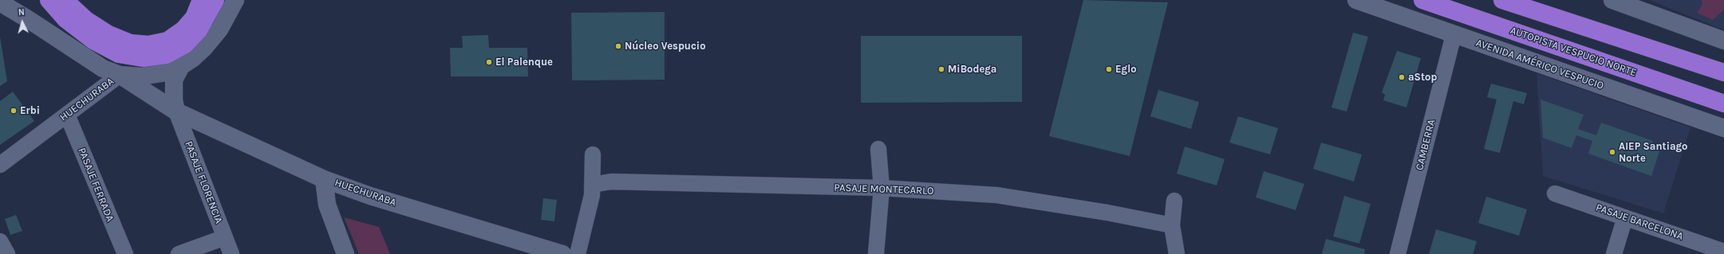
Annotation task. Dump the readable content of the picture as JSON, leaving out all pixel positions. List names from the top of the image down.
{
  "streets": {
    "highway": ["AUTOPISTA VESPUCIO NORTE"],
    "main road": ["AVENIDA AMÉRICO VESPUCIO", "HUECHURABA"],
    "street": [
      "CAMBERRA",
      "PASAJE FLORENCIA",
      "PASAJE FERRADA",
      "PASAJE MONTECARLO",
      "PASAJE BARCELONA"
    ]
  },
  "crossings": [
    ["AVENIDA AMÉRICO VESPUCIO", "CAMBERRA"],
    ["HUECHURABA", "PASAJE FLORENCIA"],
    ["HUECHURABA", "PASAJE FERRADA"]
  ],
  "places": [
    "Núcleo Vespucio",
    "El Palenque",
    "MiBodega",
    "Eglo",
    "aStop",
    "Erbi",
    "AIEP Santiago Norte"
  ],
  "north": "top"
}
